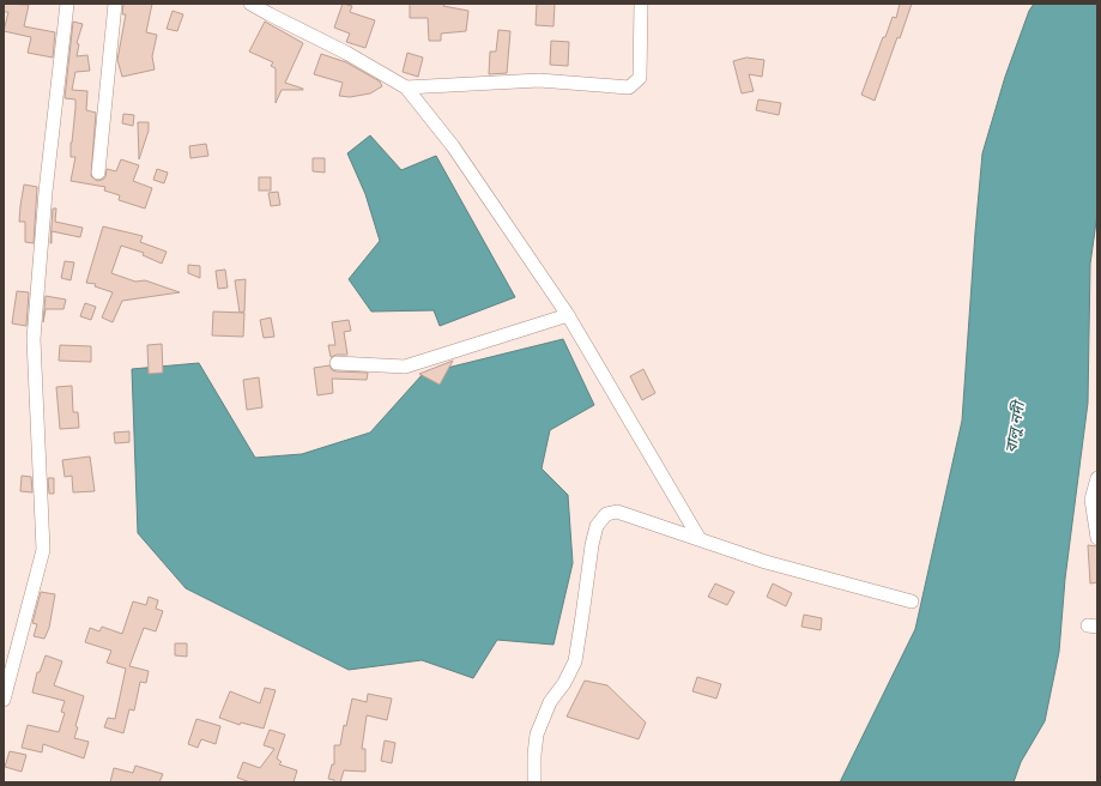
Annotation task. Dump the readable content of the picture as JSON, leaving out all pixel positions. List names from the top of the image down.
{
  "water": ["বালু নদী"]
}
